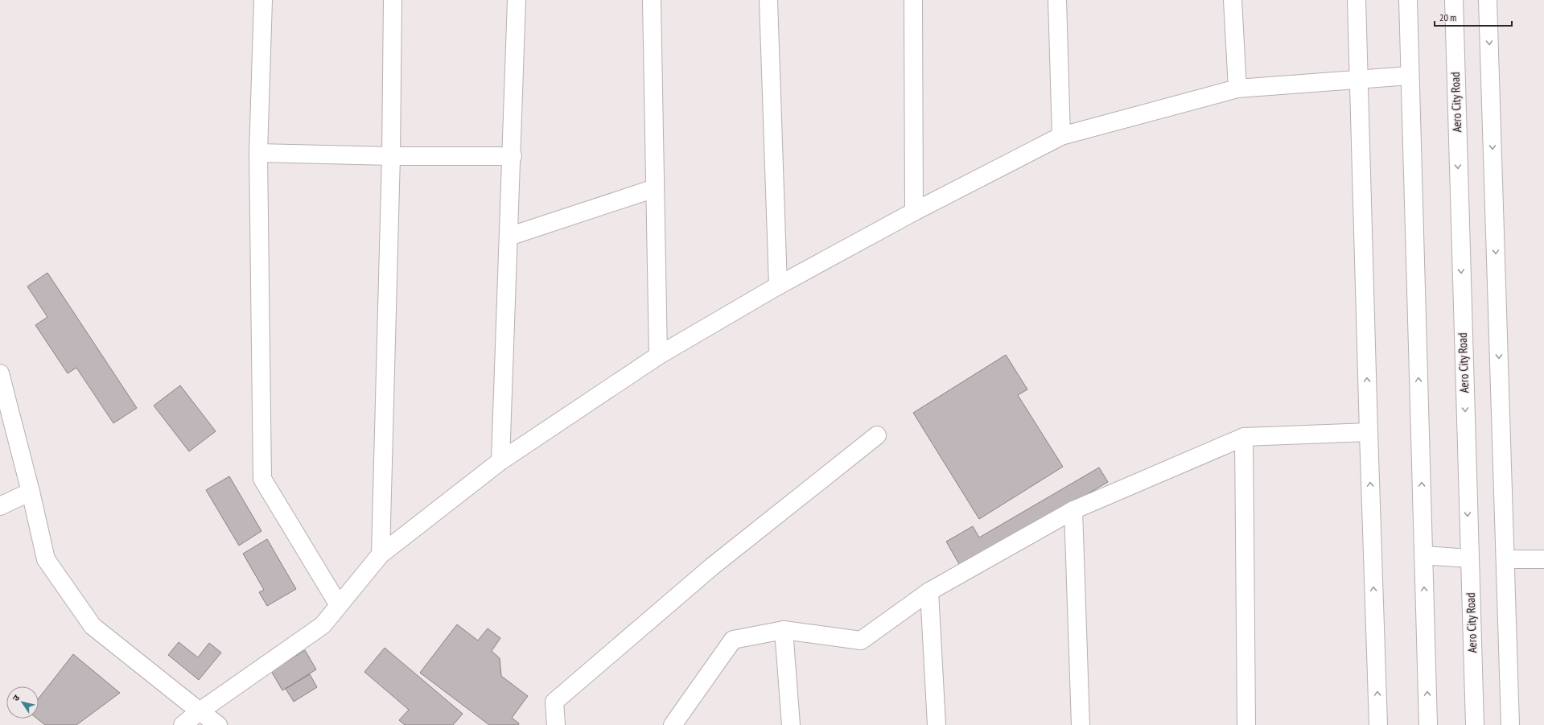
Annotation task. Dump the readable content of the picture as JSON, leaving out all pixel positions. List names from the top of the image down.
{
  "streets": {
    "street": ["Aero City Road"]
  },
  "scale_bar": "20 m",
  "north": "top left"
}
